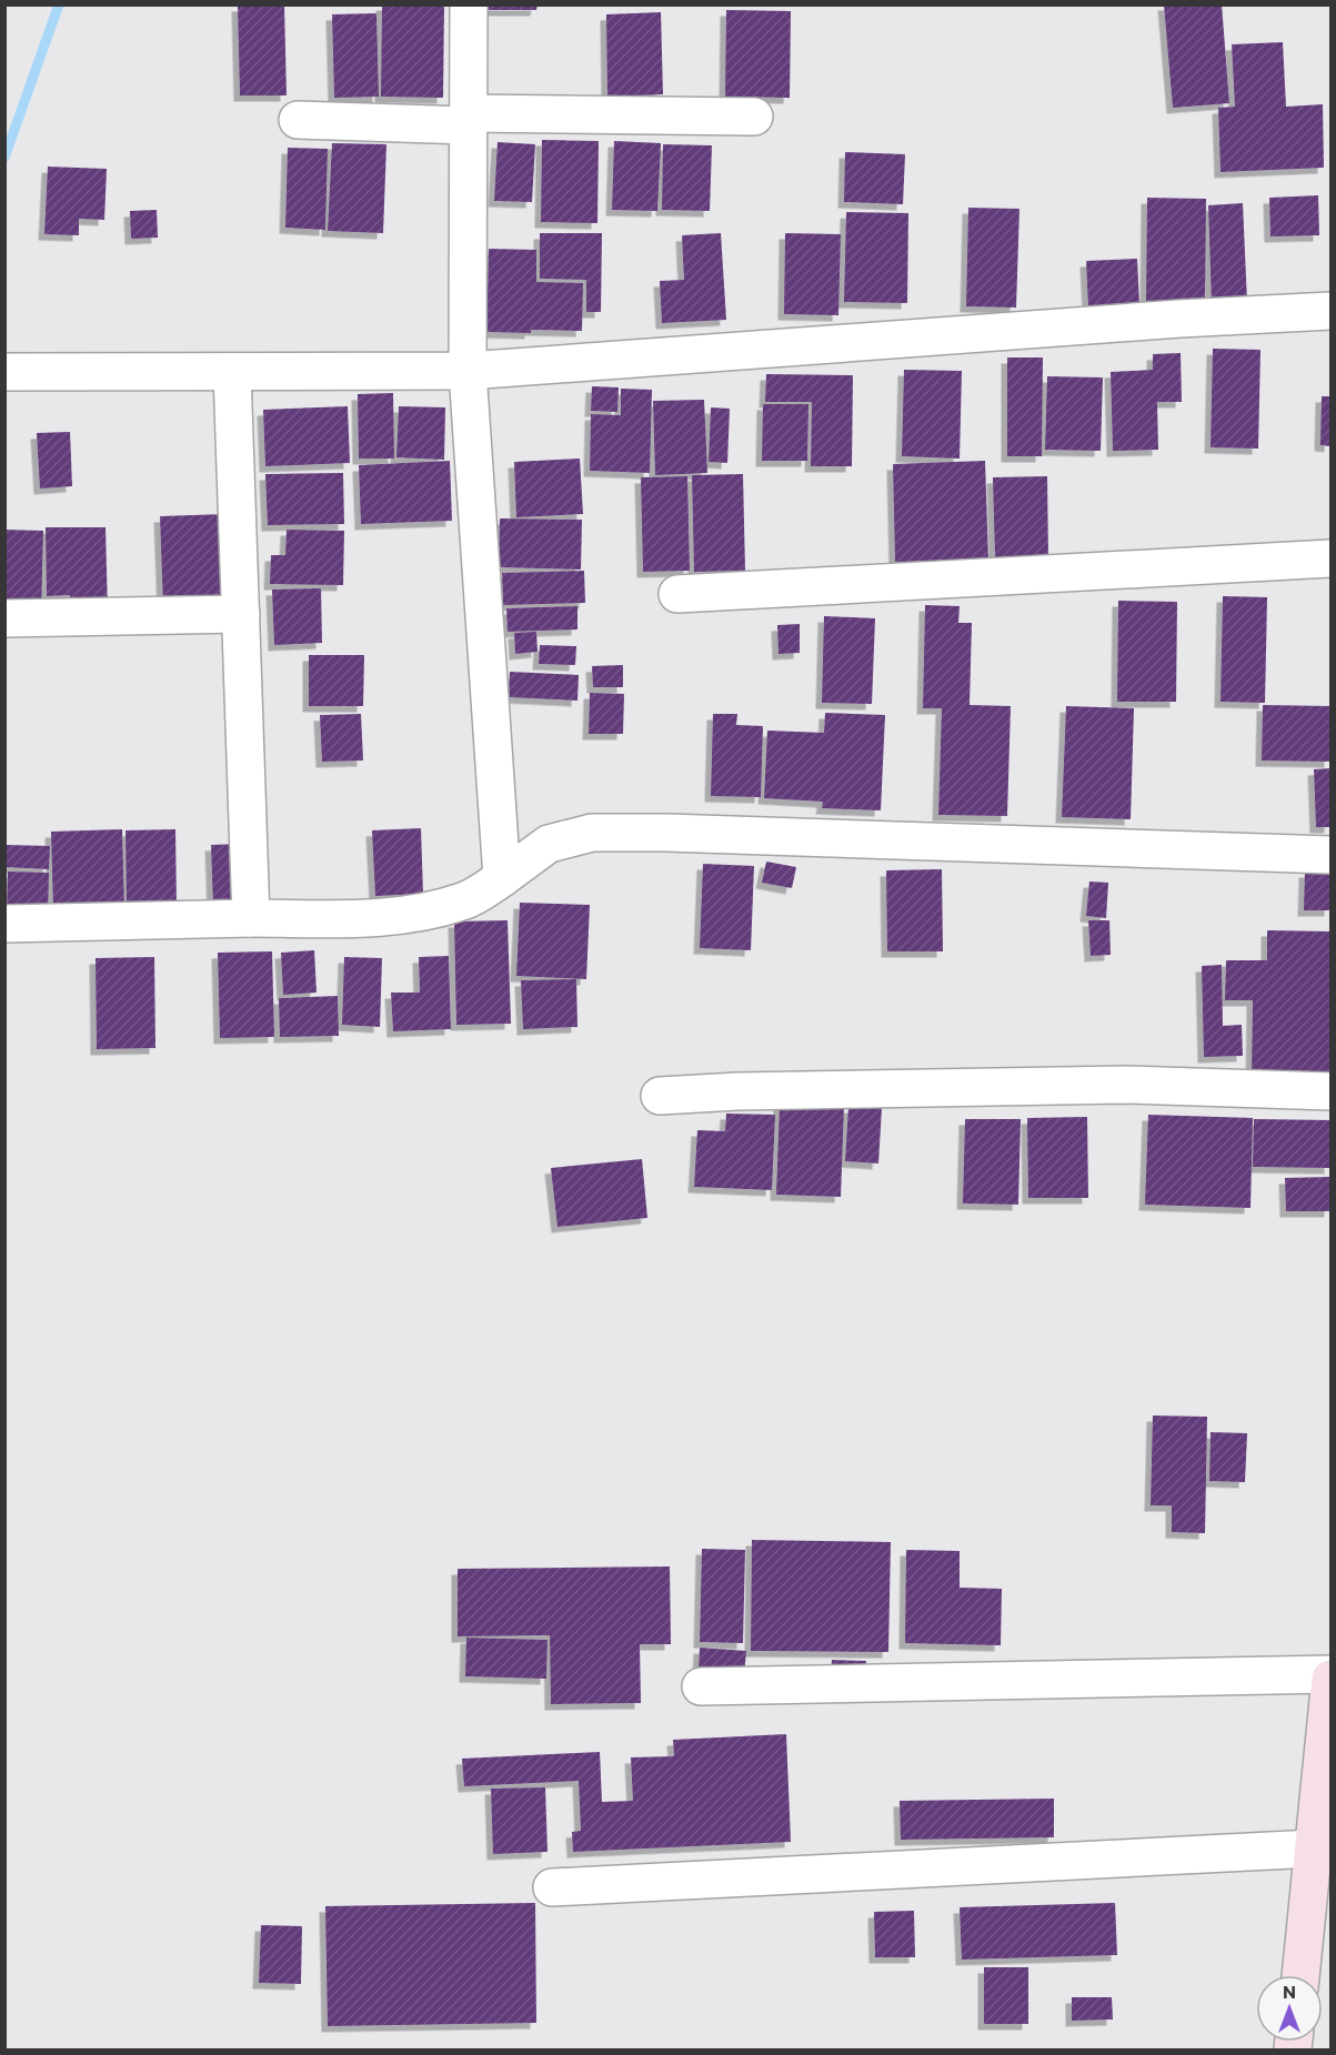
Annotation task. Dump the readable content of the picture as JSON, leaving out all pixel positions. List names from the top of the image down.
{
  "north": "top"
}
